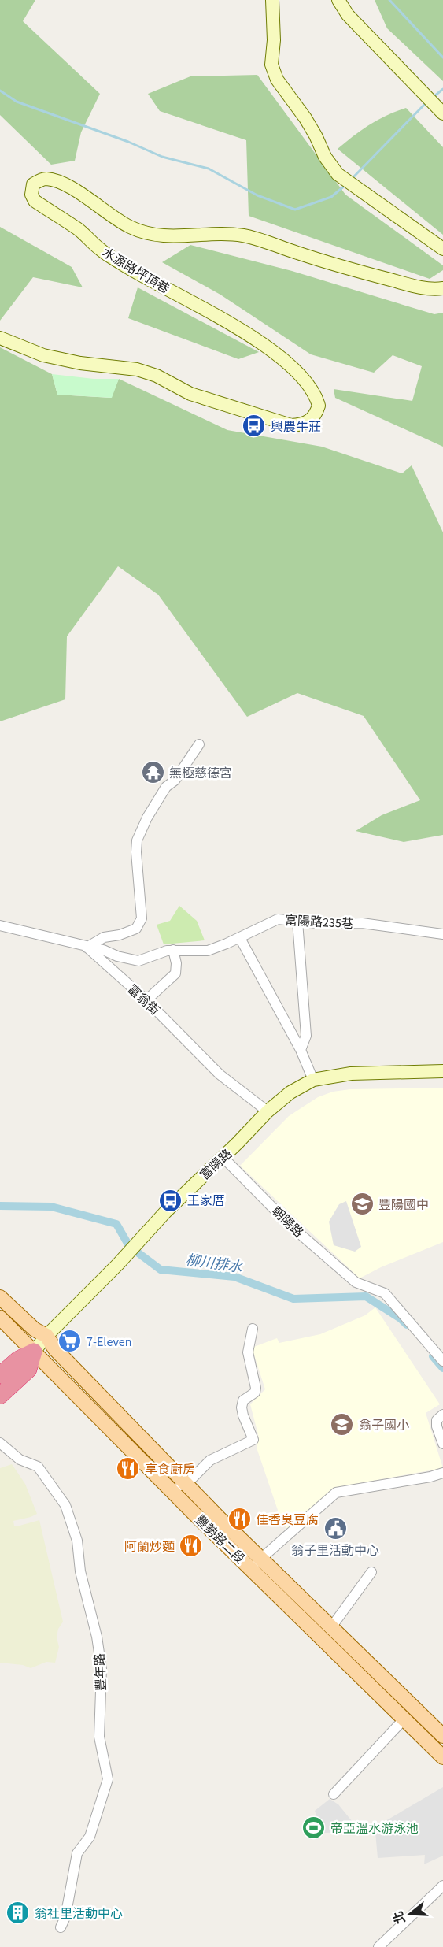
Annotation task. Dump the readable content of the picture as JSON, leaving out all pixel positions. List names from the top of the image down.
{
  "streets": {
    "main road": ["豐勢路二段"],
    "street": [
      "水源路坪頂巷",
      "富陽路235巷",
      "富翁街",
      "富陽路",
      "朝陽路",
      "豐年路"
    ]
  },
  "crossings": [
    ["富陽路235巷", "富翁街"],
    ["富翁街", "富陽路"],
    ["富陽路", "朝陽路"],
    ["富陽路", "豐勢路二段"]
  ],
  "water": ["柳川排水"],
  "places": {
    "bus stop": ["興農牛莊", "王家厝"],
    "temple": ["無極慈德宮"],
    "school or university": ["豐陽國中", "翁子國小"],
    "supermarket": ["7-Eleven"],
    "restaurant": ["享食廚房", "佳香臭豆腐", "阿蘭炒麵"],
    "public building": ["翁子里活動中心"],
    "sports": ["帝亞溫水游泳池"],
    "building": ["翁社里活動中心"]
  },
  "north": "left"
}
